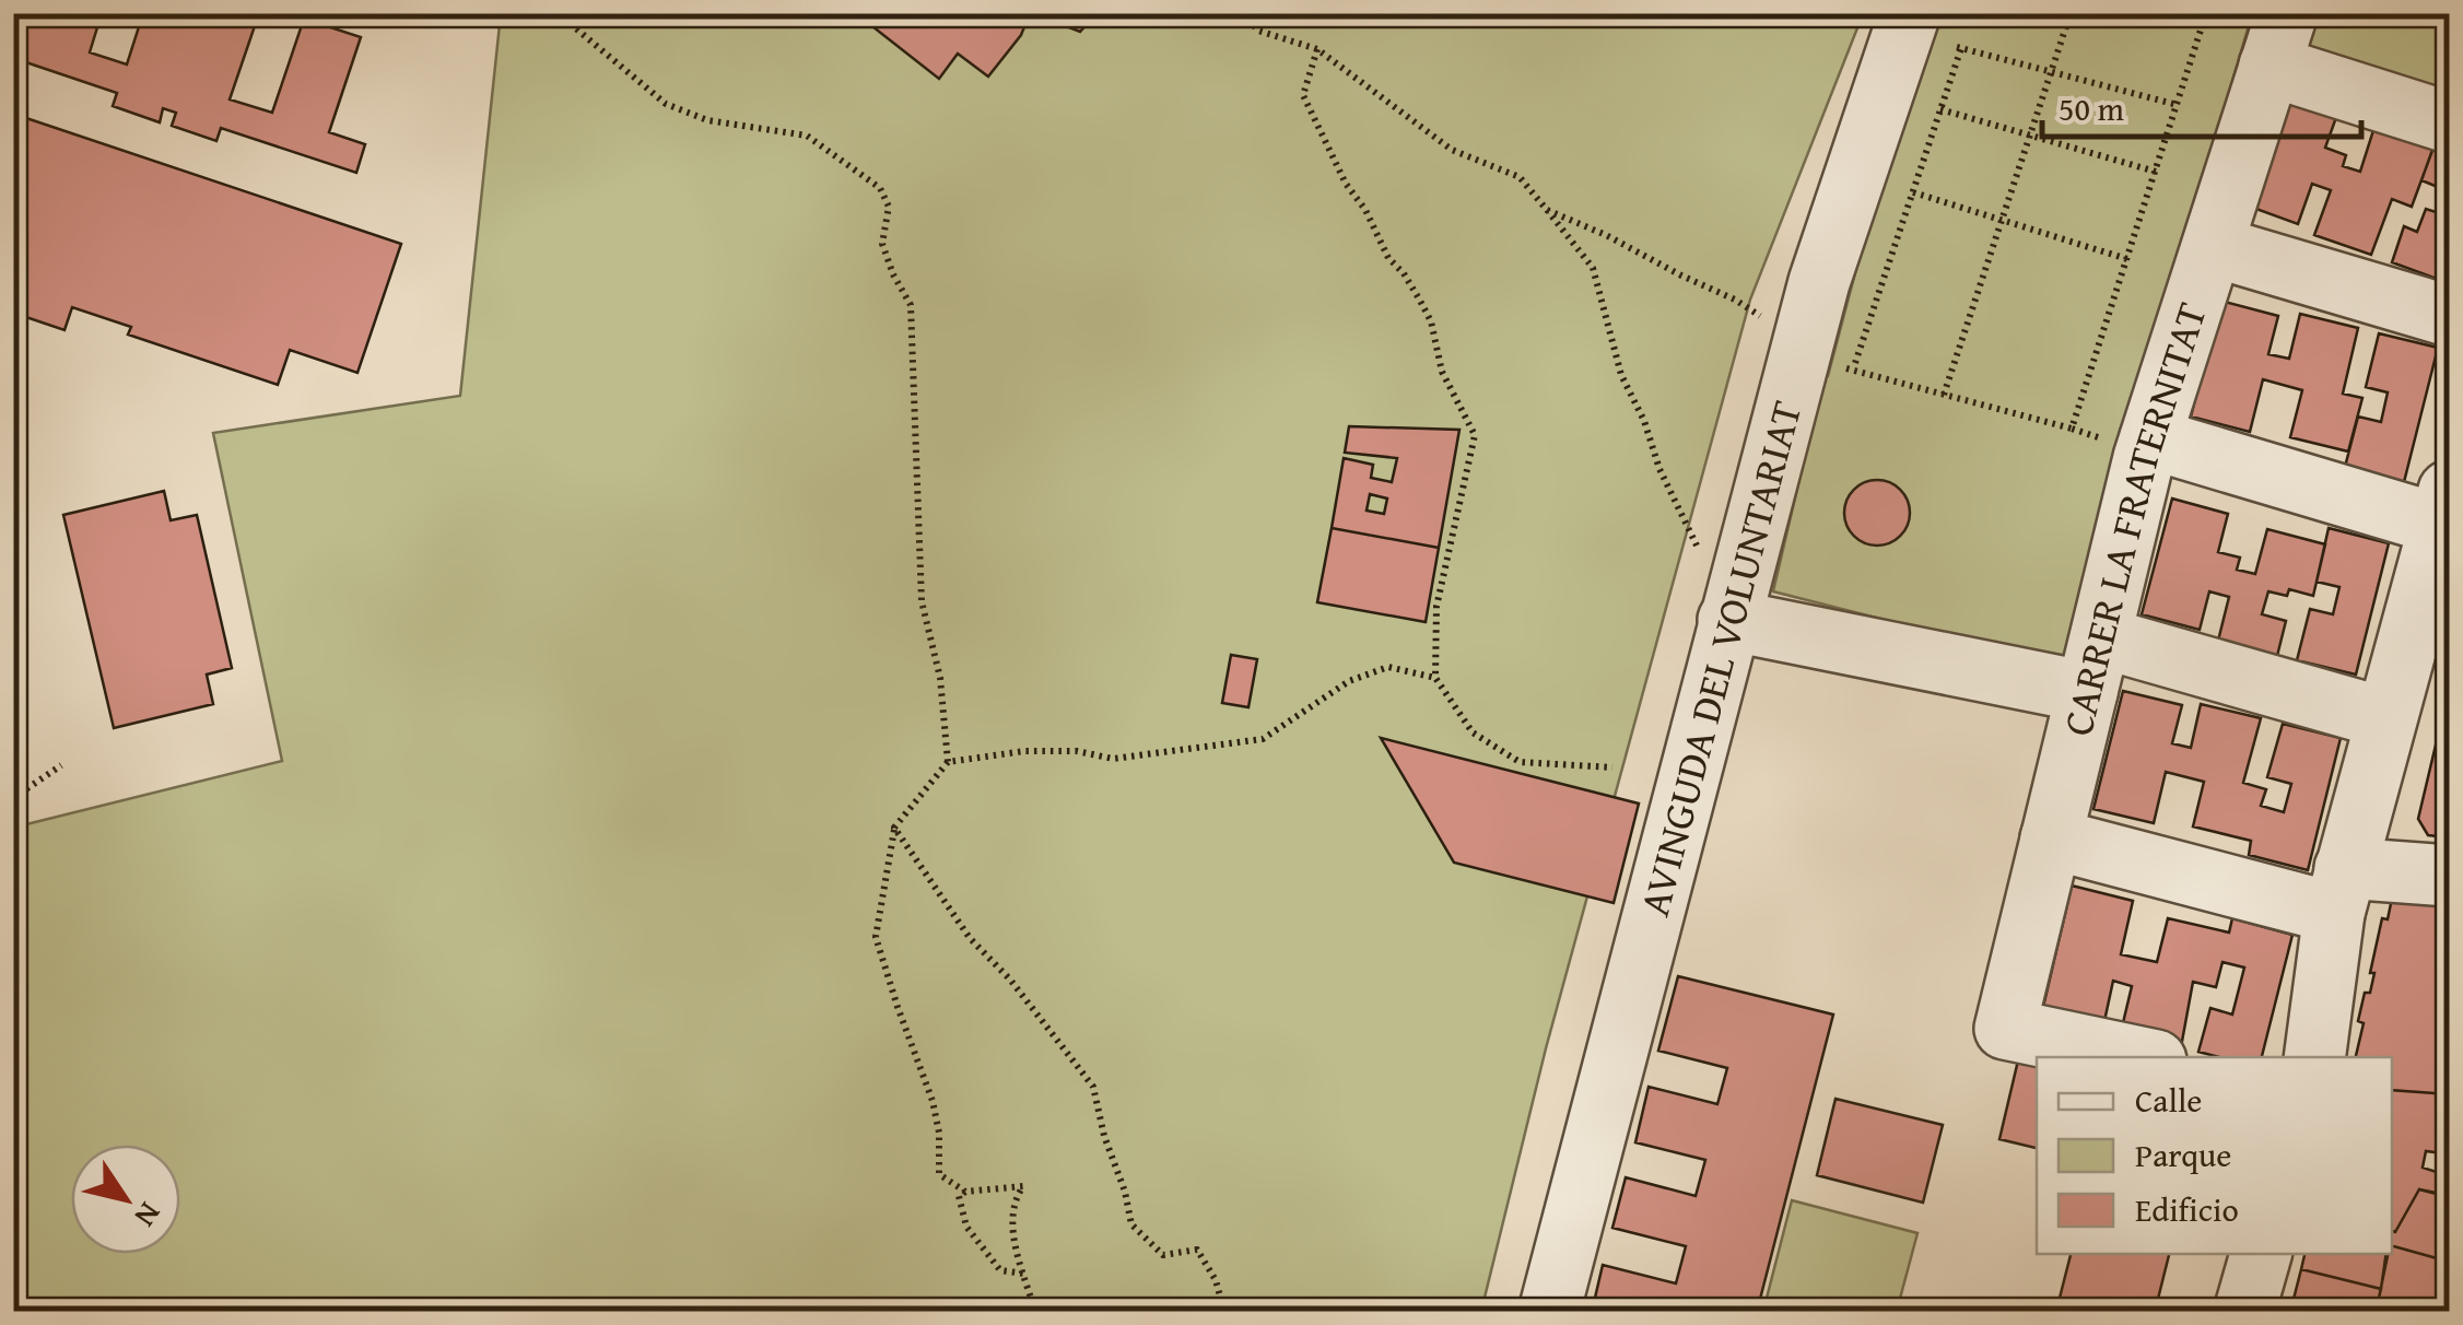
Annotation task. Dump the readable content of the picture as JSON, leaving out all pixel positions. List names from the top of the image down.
{
  "streets": {
    "street": ["CARRER LA FRATERNITAT", "AVINGUDA DEL VOLUNTARIAT"]
  },
  "legend": ["Calle", "Parque", "Edificio"],
  "scale_bar": "50 m",
  "north": "bottom right"
}
